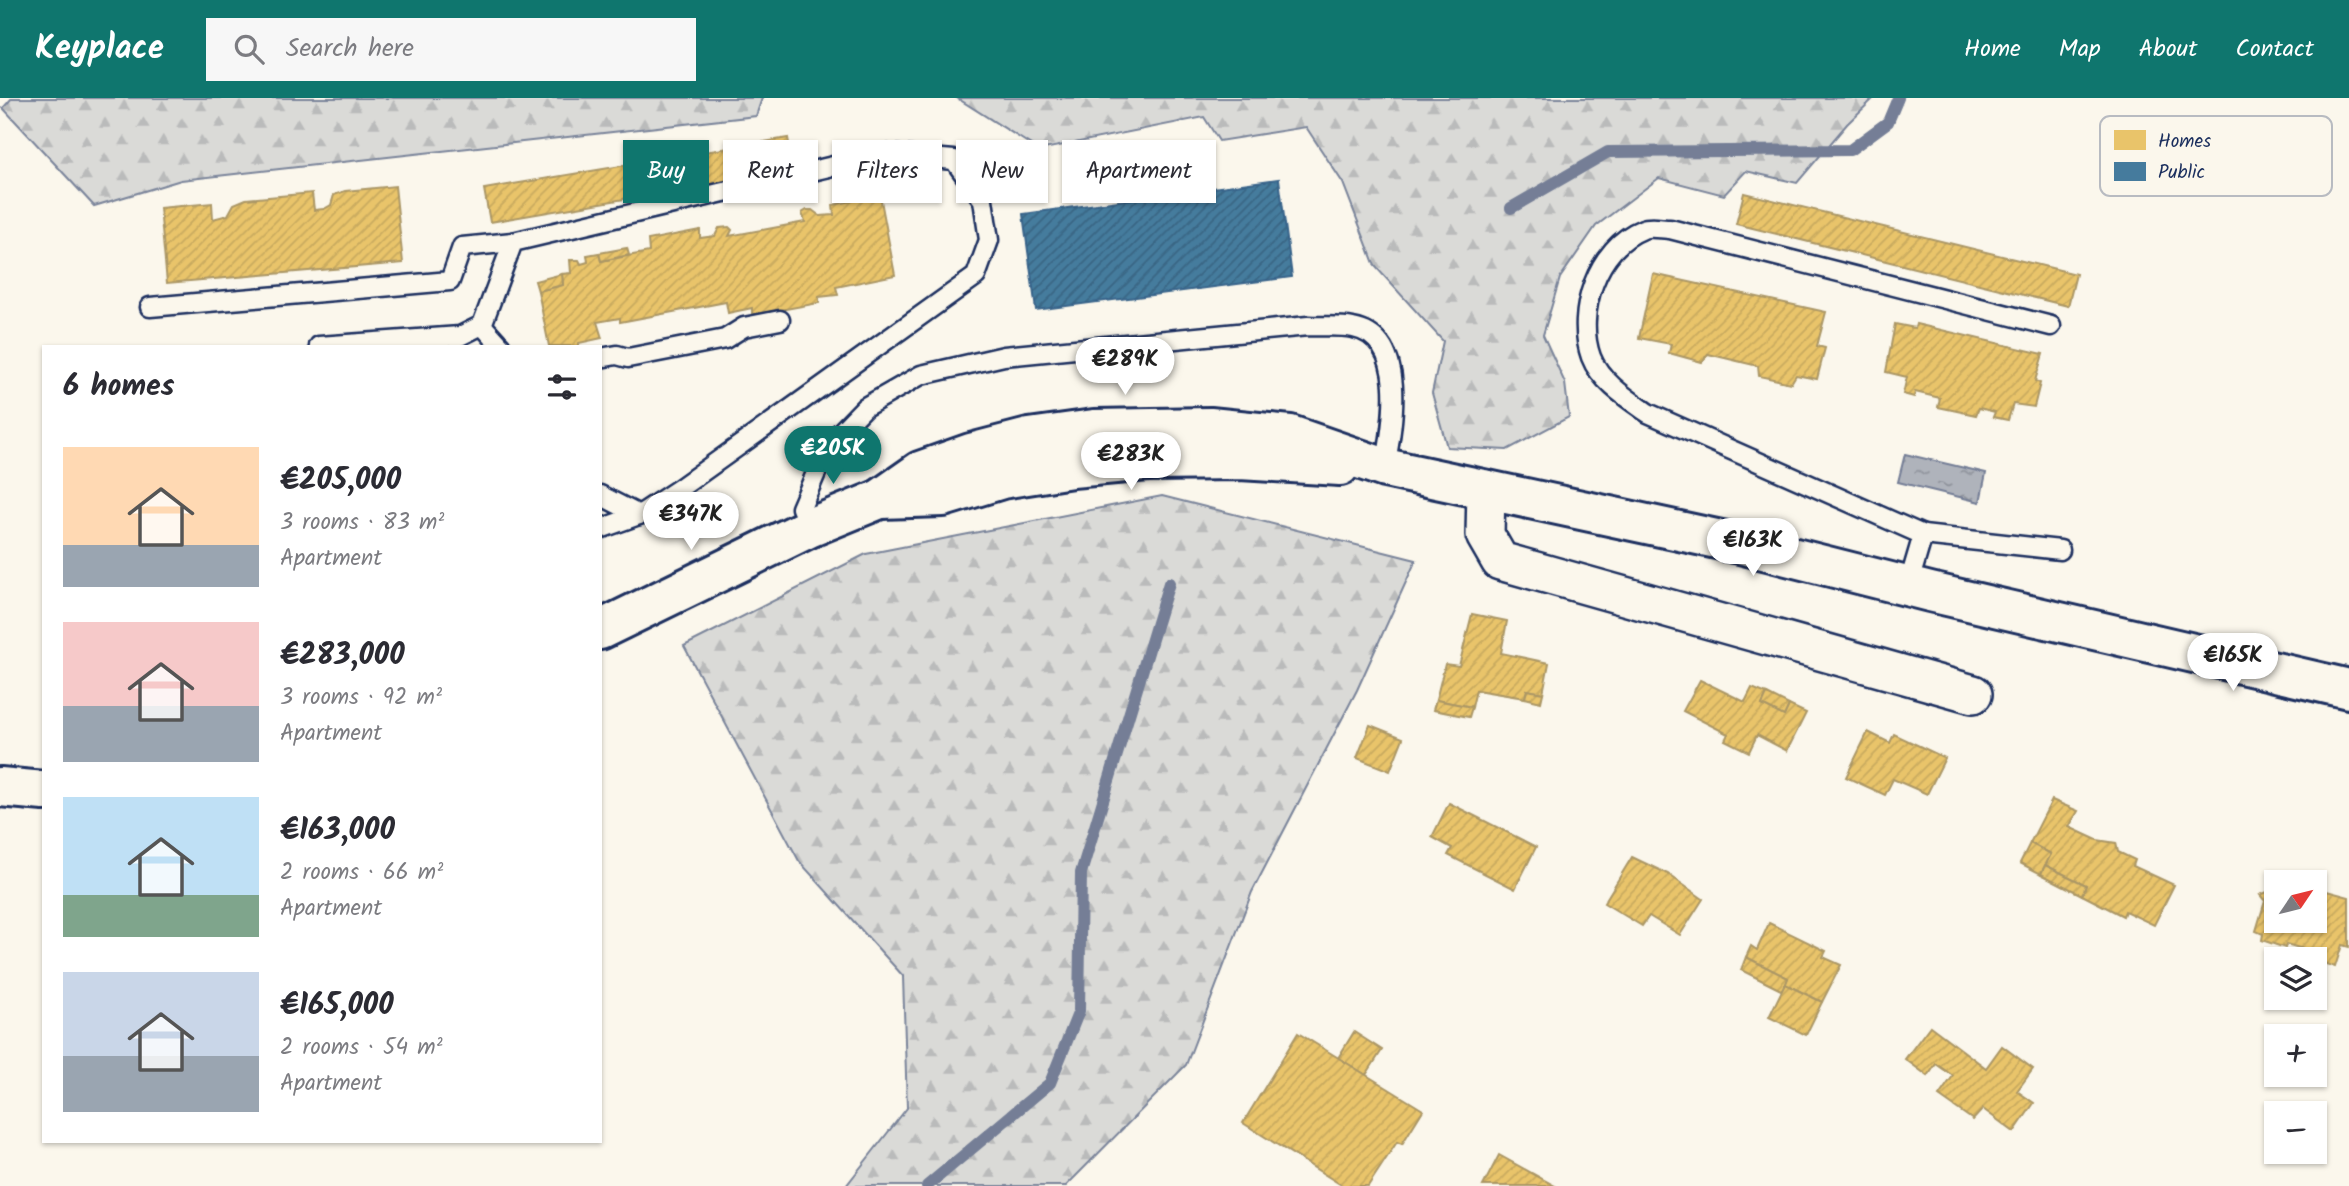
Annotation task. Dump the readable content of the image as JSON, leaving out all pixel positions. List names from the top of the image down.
{
  "legend": ["Homes", "Public"],
  "north": "top right",
  "page": {
    "header": "Keyplace",
    "search": "Search here",
    "nav": [
      "Home",
      "Map",
      "About",
      "Contact"
    ],
    "chip": [
      "Buy",
      "Rent",
      "Filters",
      "New",
      "Apartment"
    ],
    "price": [
      "€289K",
      "€205K",
      "€283K",
      "€347K",
      "€163K",
      "€165K"
    ],
    "heading": "6 homes",
    "list": [
      {
        "name": "€205,000",
        "note": "3 rooms · 83 m² · Apartment"
      },
      {
        "name": "€283,000",
        "note": "3 rooms · 92 m² · Apartment"
      },
      {
        "name": "€163,000",
        "note": "2 rooms · 66 m² · Apartment"
      },
      {
        "name": "€165,000",
        "note": "2 rooms · 54 m² · Apartment"
      }
    ],
    "map_buttons": ["+", "−"]
  }
}
